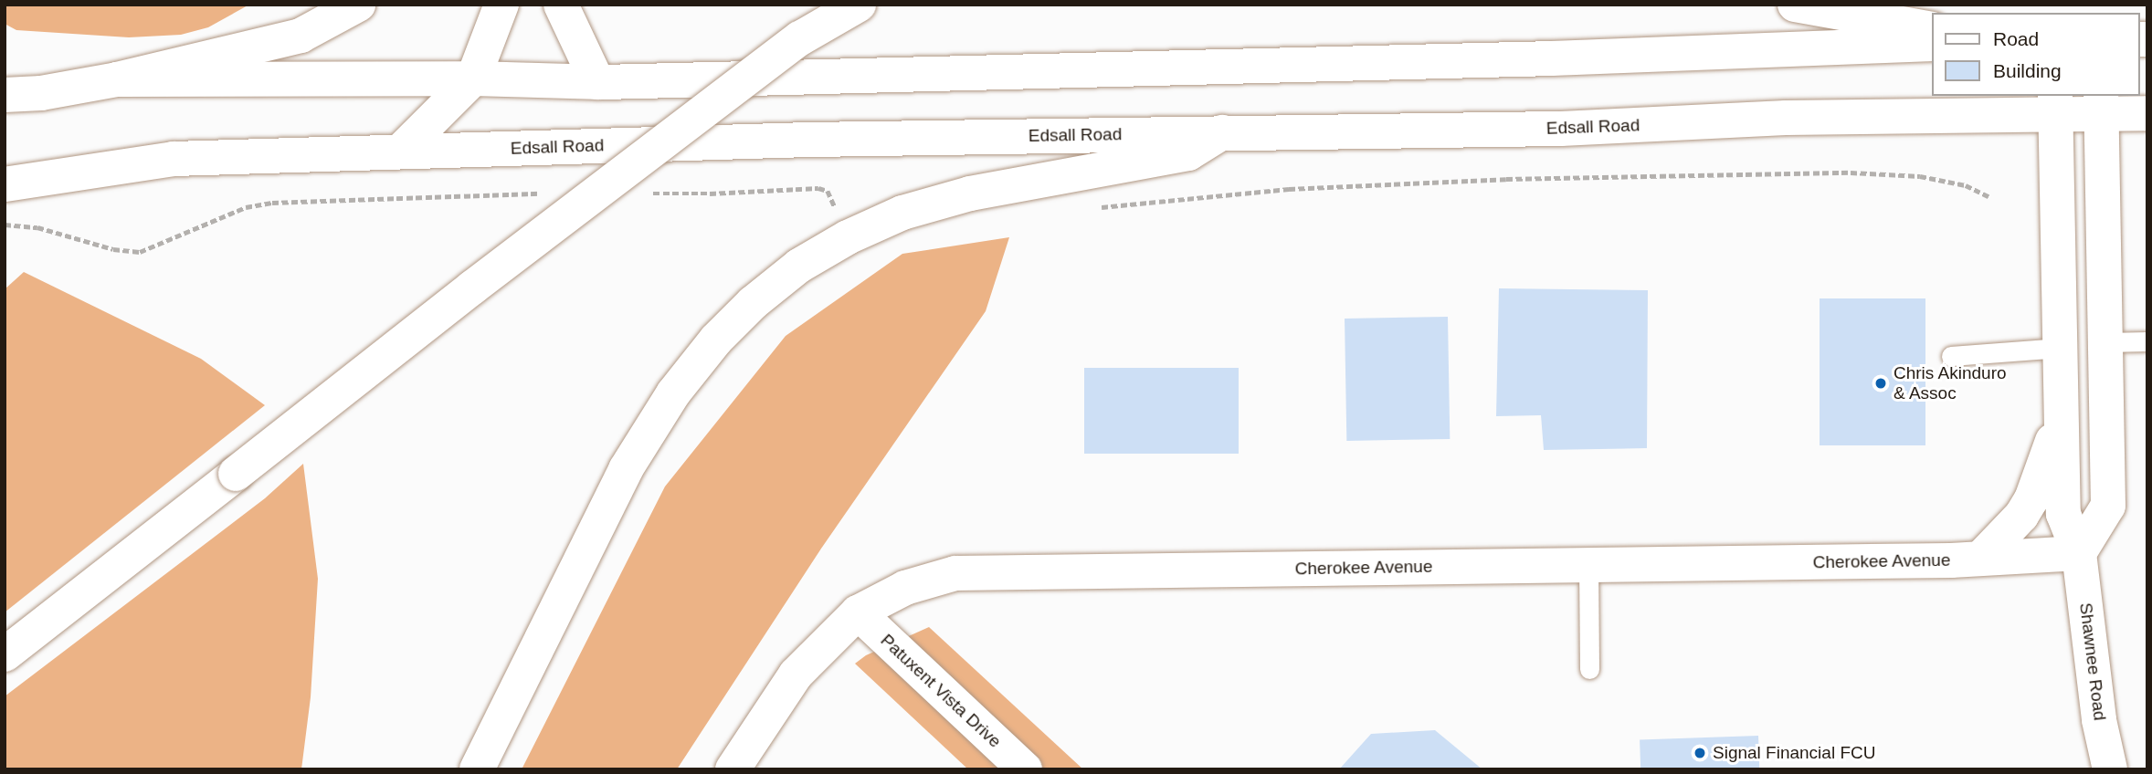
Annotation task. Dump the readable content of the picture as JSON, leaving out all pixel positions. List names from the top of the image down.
{
  "streets": {
    "main road": [
      "Edsall Road",
      "Cherokee Avenue",
      "Shawnee Road",
      "Patuxent Vista Drive"
    ]
  },
  "crossings": [
    ["Cherokee Avenue", "Shawnee Road"],
    ["Cherokee Avenue", "Patuxent Vista Drive"]
  ],
  "places": ["Chris Akinduro & Assoc", "Signal Financial FCU"],
  "legend": ["Road", "Building"]
}
